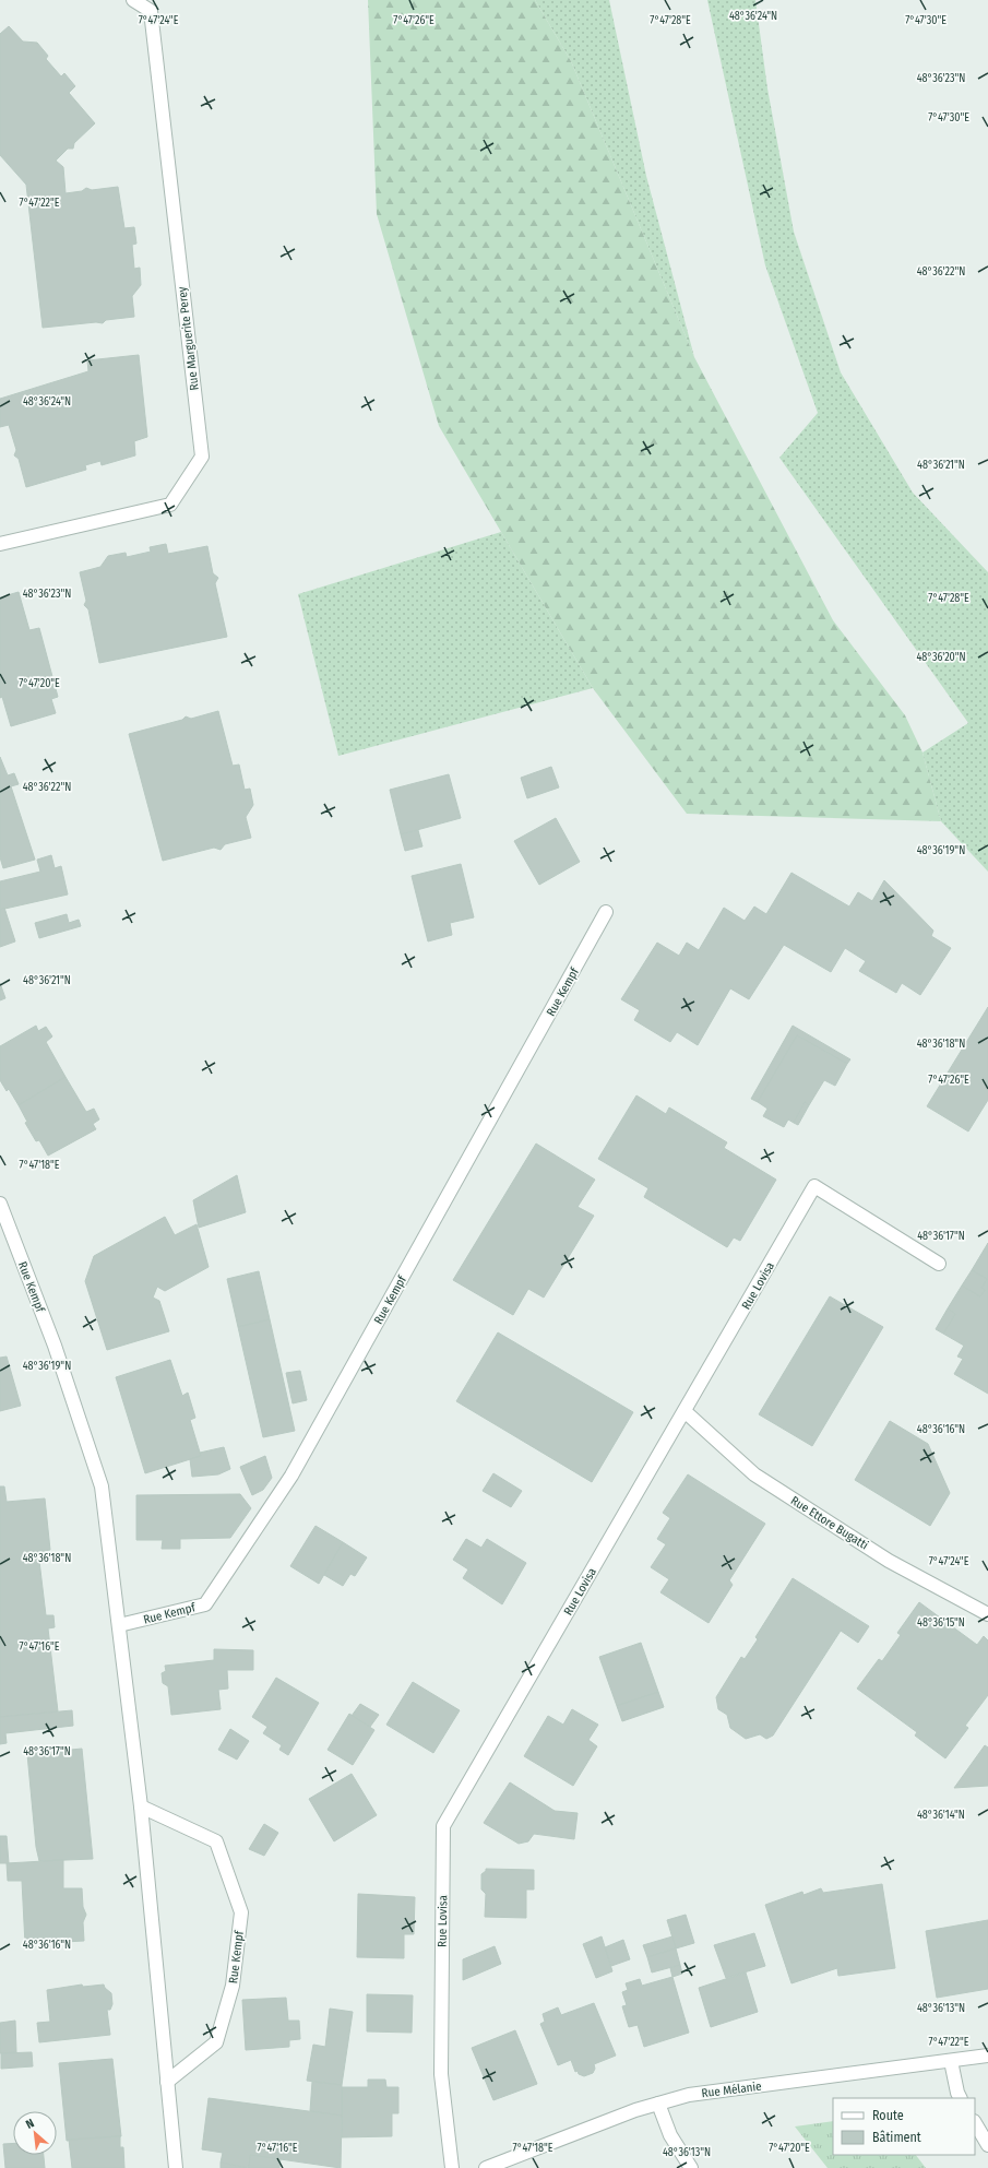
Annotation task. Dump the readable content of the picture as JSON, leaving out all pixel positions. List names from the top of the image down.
{
  "streets": {
    "street": [
      "Rue Marguerite Perey",
      "Rue Kempf",
      "Rue Lovisa",
      "Rue Ettore Bugatti",
      "Rue Mélanie"
    ]
  },
  "crossings": [
    ["Rue Lovisa", "Rue Ettore Bugatti"]
  ],
  "legend": ["Route", "Bâtiment"],
  "north": "top left",
  "coordinates": [
    "48°36'24\"N",
    "7°47'24\"E",
    "7°47'26\"E",
    "7°47'28\"E",
    "7°47'30\"E",
    "48°36'23\"N",
    "7°47'22\"E",
    "48°36'22\"N",
    "48°36'21\"N",
    "48°36'20\"N",
    "7°47'20\"E",
    "48°36'19\"N",
    "48°36'18\"N",
    "7°47'18\"E",
    "48°36'17\"N",
    "48°36'16\"N",
    "48°36'15\"N",
    "7°47'16\"E",
    "48°36'14\"N",
    "48°36'13\"N"
  ]
}
